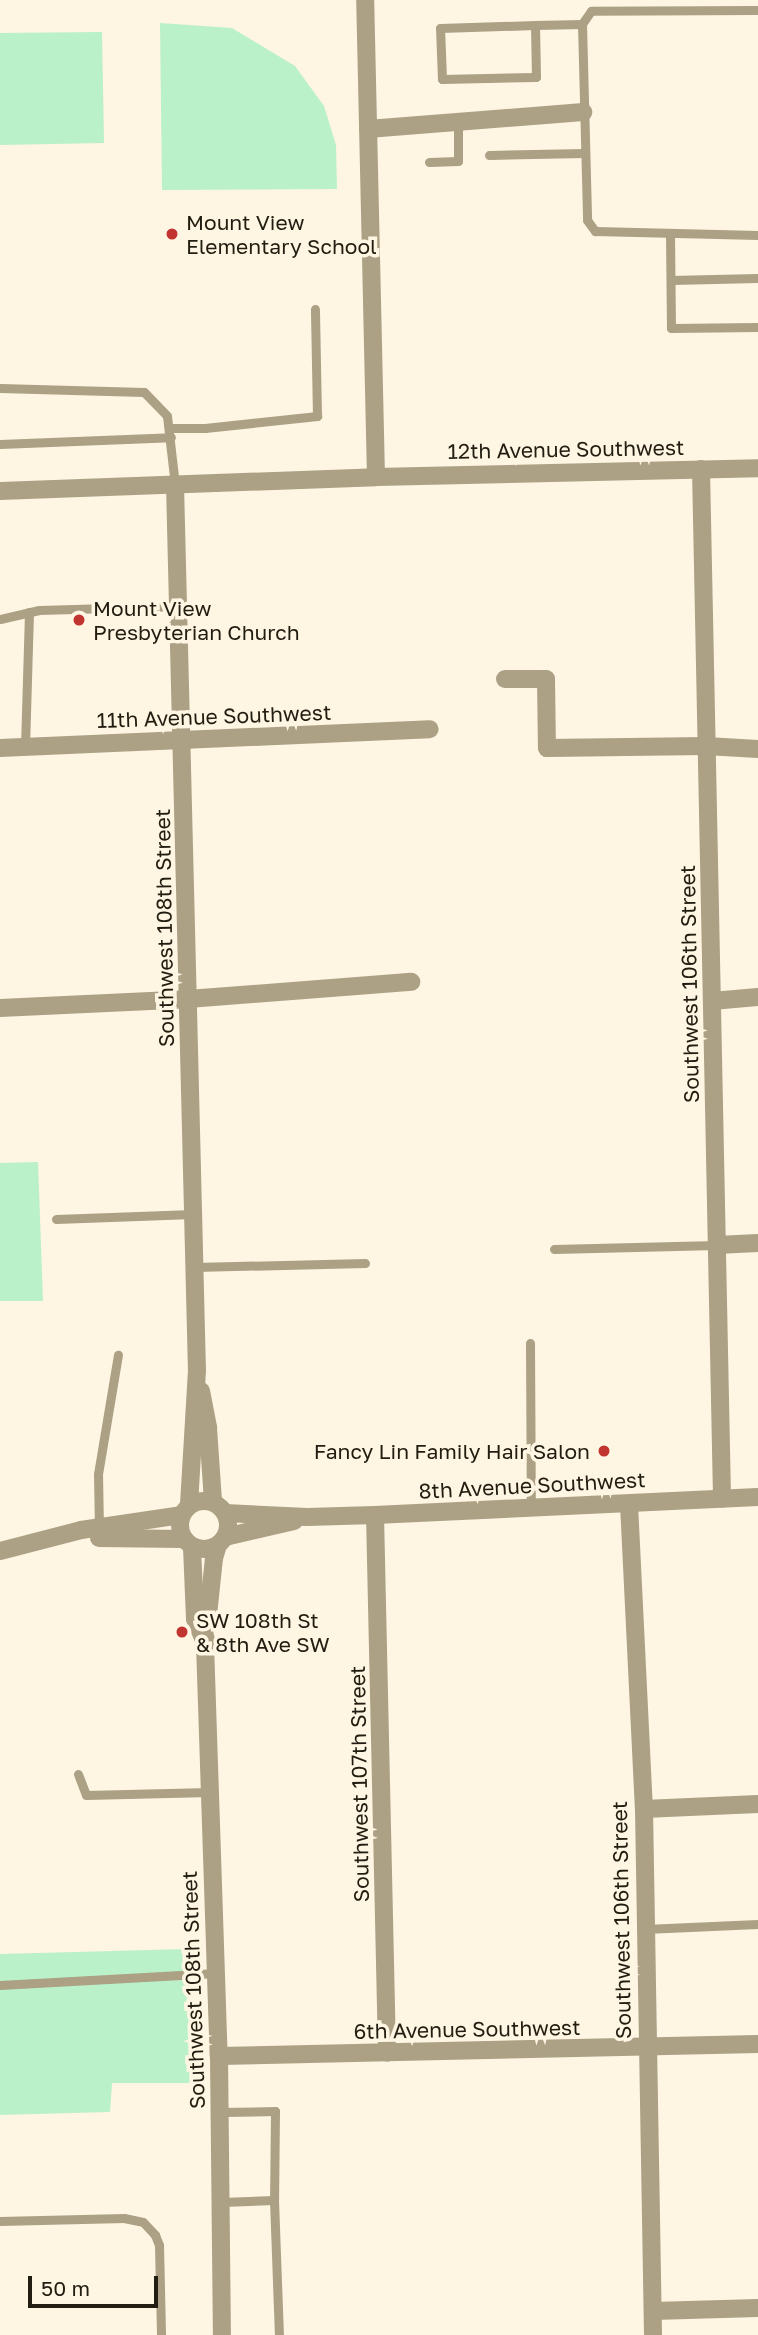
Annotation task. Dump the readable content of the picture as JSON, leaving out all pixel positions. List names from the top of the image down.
{
  "streets": {
    "street": [
      "12th Avenue Southwest",
      "11th Avenue Southwest",
      "Southwest 108th Street",
      "Southwest 106th Street",
      "8th Avenue Southwest",
      "Southwest 107th Street",
      "6th Avenue Southwest"
    ]
  },
  "crossings": [
    ["12th Avenue Southwest", "Southwest 108th Street"],
    ["12th Avenue Southwest", "Southwest 106th Street"],
    ["11th Avenue Southwest", "Southwest 108th Street"],
    ["Southwest 108th Street", "8th Avenue Southwest"],
    ["Southwest 108th Street", "6th Avenue Southwest"],
    ["Southwest 106th Street", "8th Avenue Southwest"],
    ["Southwest 106th Street", "6th Avenue Southwest"],
    ["8th Avenue Southwest", "Southwest 107th Street"],
    ["Southwest 107th Street", "6th Avenue Southwest"]
  ],
  "places": [
    "Mount View Elementary School",
    "Mount View Presbyterian Church",
    "Fancy Lin Family Hair Salon",
    "SW 108th St & 8th Ave SW"
  ],
  "scale_bar": "50 m"
}
